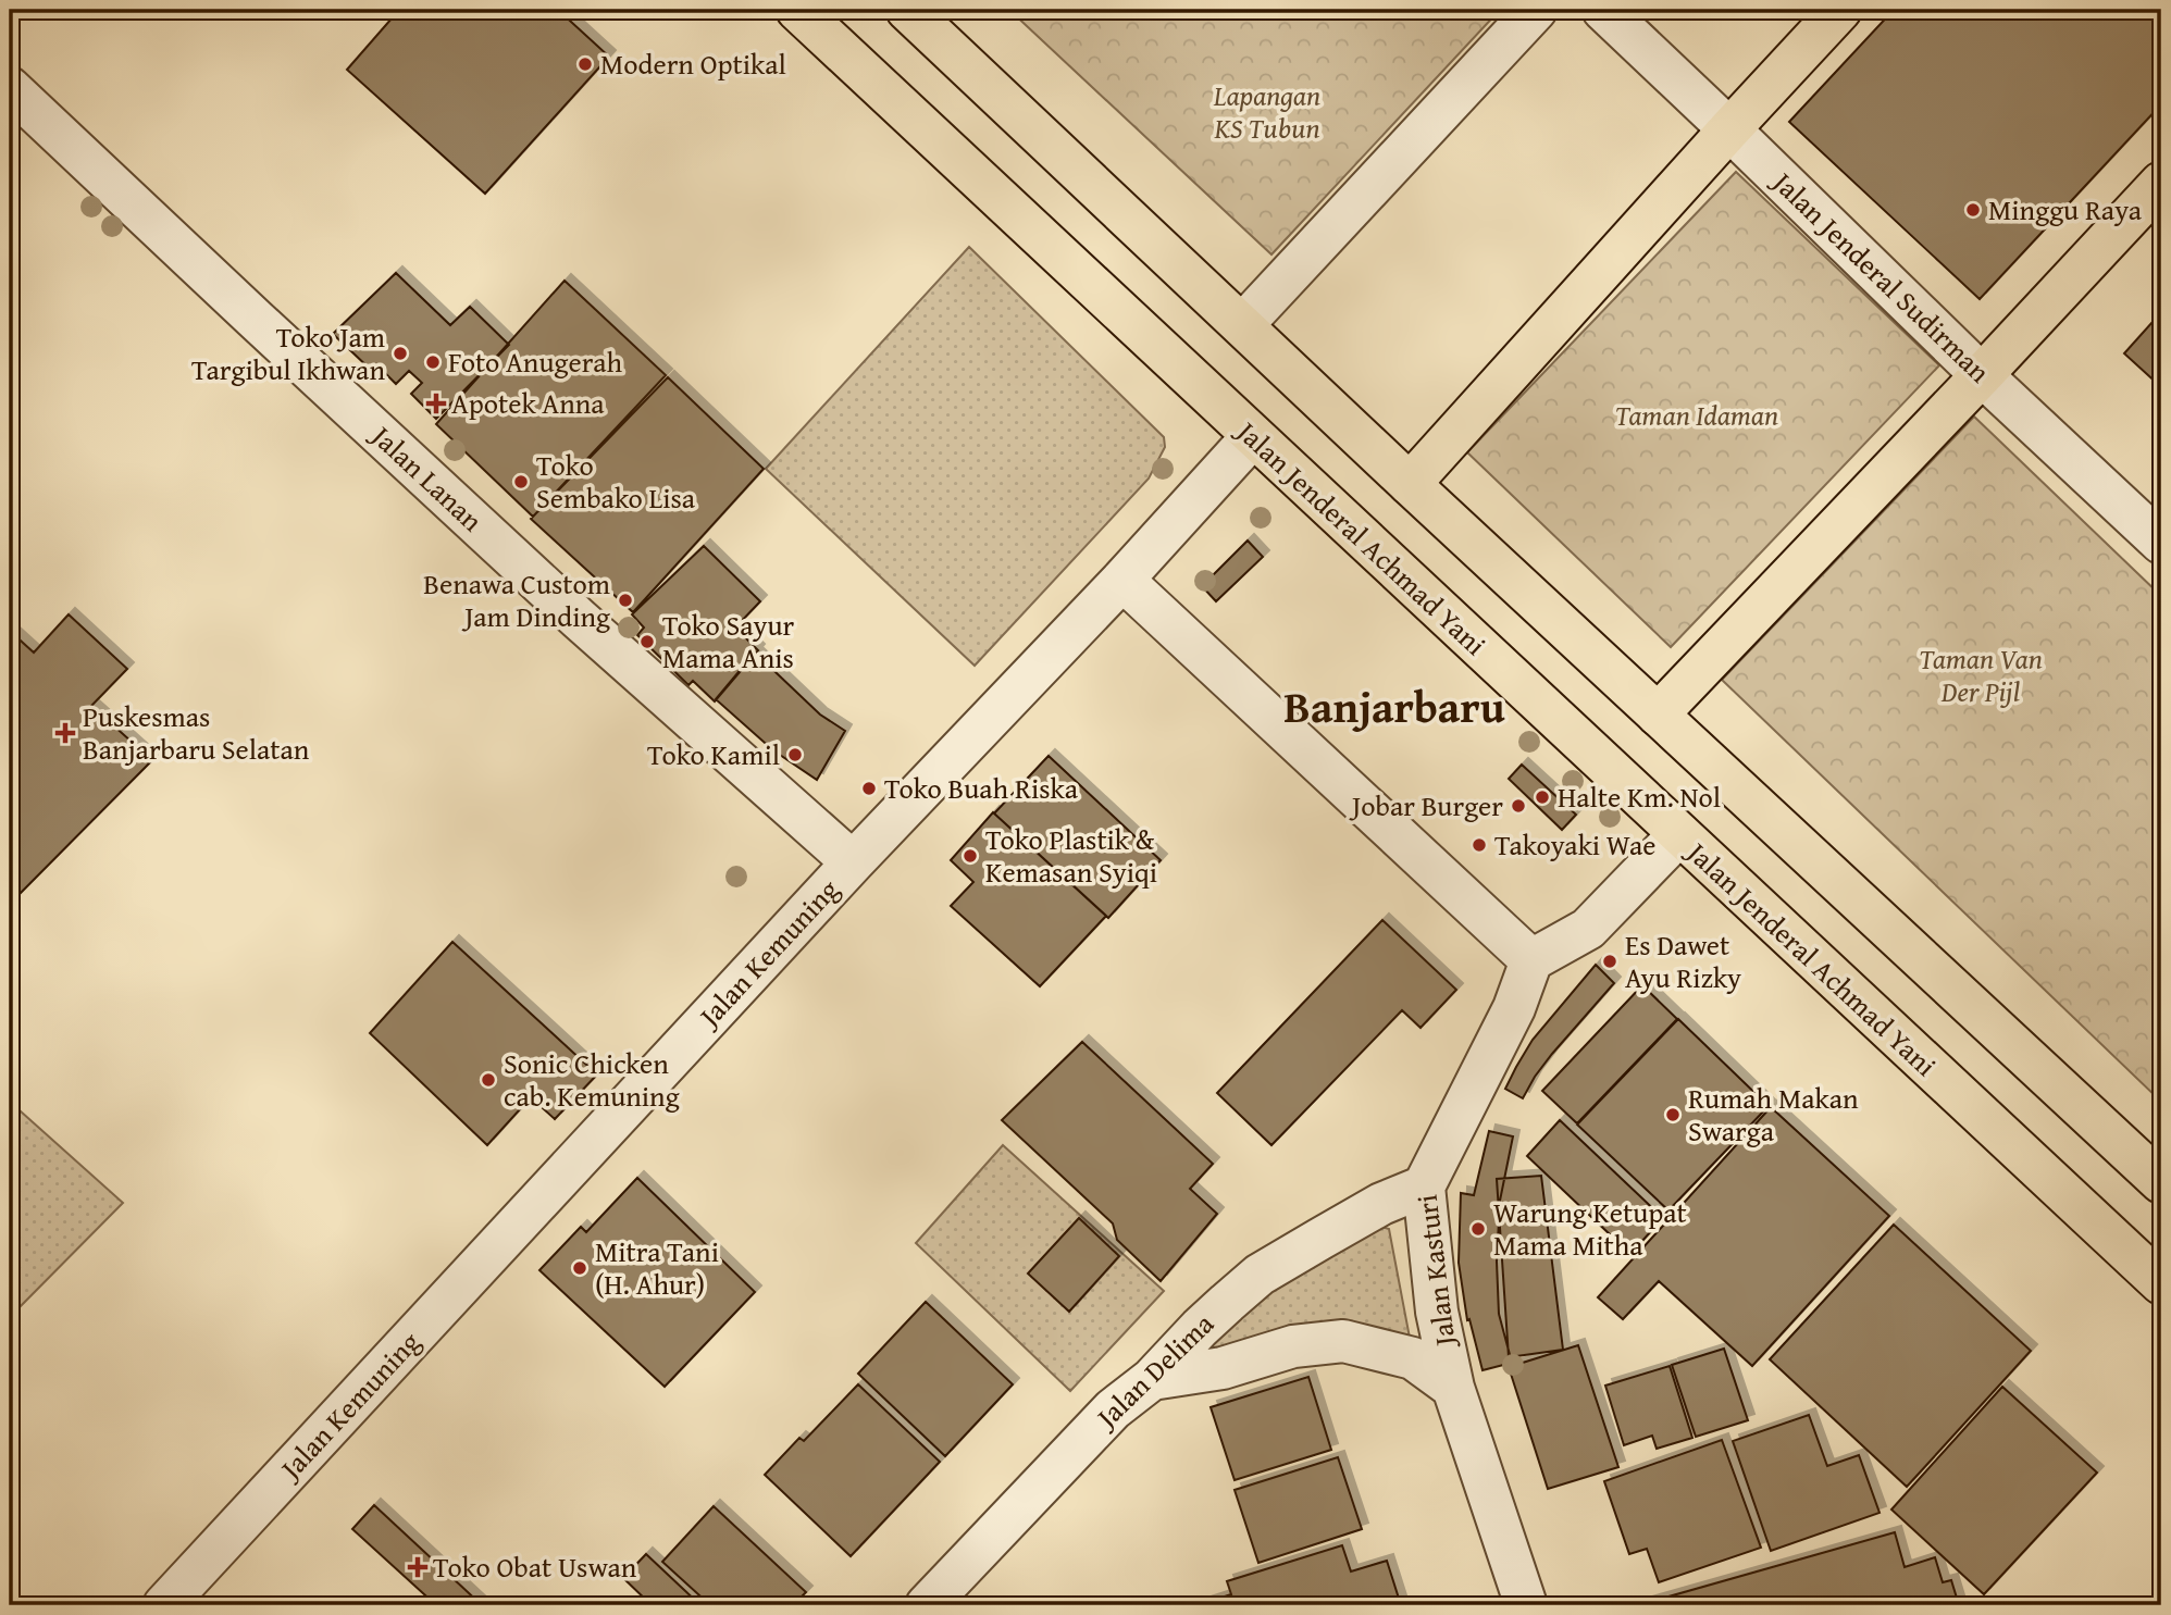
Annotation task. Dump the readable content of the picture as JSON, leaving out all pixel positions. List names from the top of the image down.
{
  "streets": {
    "main road": ["Jalan Jenderal Achmad Yani"],
    "street": [
      "Jalan Jenderal Sudirman",
      "Jalan Lanan",
      "Jalan Kemuning",
      "Jalan Kasturi",
      "Jalan Delima"
    ]
  },
  "crossings": [
    ["Jalan Lanan", "Jalan Kemuning"],
    ["Jalan Jenderal Achmad Yani", "Jalan Kemuning"],
    ["Jalan Kasturi", "Jalan Delima"]
  ],
  "districts": ["Banjarbaru"],
  "parks": ["Lapangan KS Tubun", "Taman Idaman", "Taman Van Der Pijl"],
  "places": {
    "other": [
      "Modern Optikal",
      "Minggu Raya",
      "Toko Jam Targibul Ikhwan",
      "Foto Anugerah",
      "Toko Sembako Lisa",
      "Benawa Custom Jam Dinding",
      "Toko Sayur Mama Anis",
      "Toko Kamil",
      "Toko Buah Riska",
      "Halte Km. Nol",
      "Jobar Burger",
      "Takoyaki Wae",
      "Toko Plastik & Kemasan Syiqi",
      "Es Dawet Ayu Rizky",
      "Sonic Chicken cab. Kemuning",
      "Rumah Makan Swarga",
      "Warung Ketupat Mama Mitha",
      "Mitra Tani (H. Ahur)"
    ],
    "health": ["Apotek Anna", "Puskesmas Banjarbaru Selatan", "Toko Obat Uswan"]
  }
}
